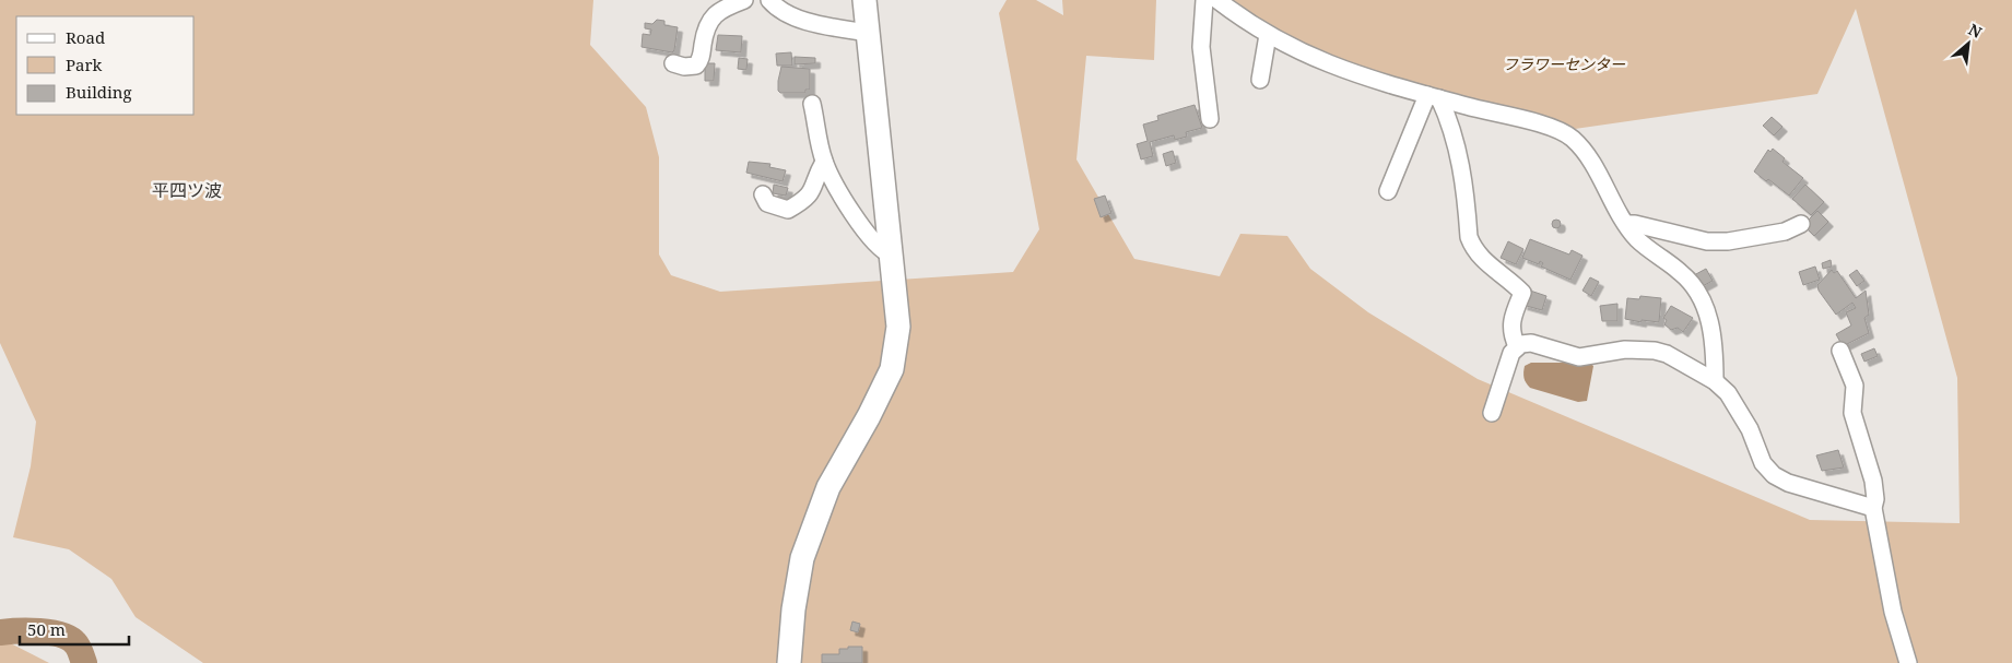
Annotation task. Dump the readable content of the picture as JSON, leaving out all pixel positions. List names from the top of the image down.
{
  "districts": ["平四ツ波"],
  "parks": ["フラワーセンター"],
  "legend": ["Road", "Park", "Building"],
  "scale_bar": "50 m",
  "north": "top right"
}
